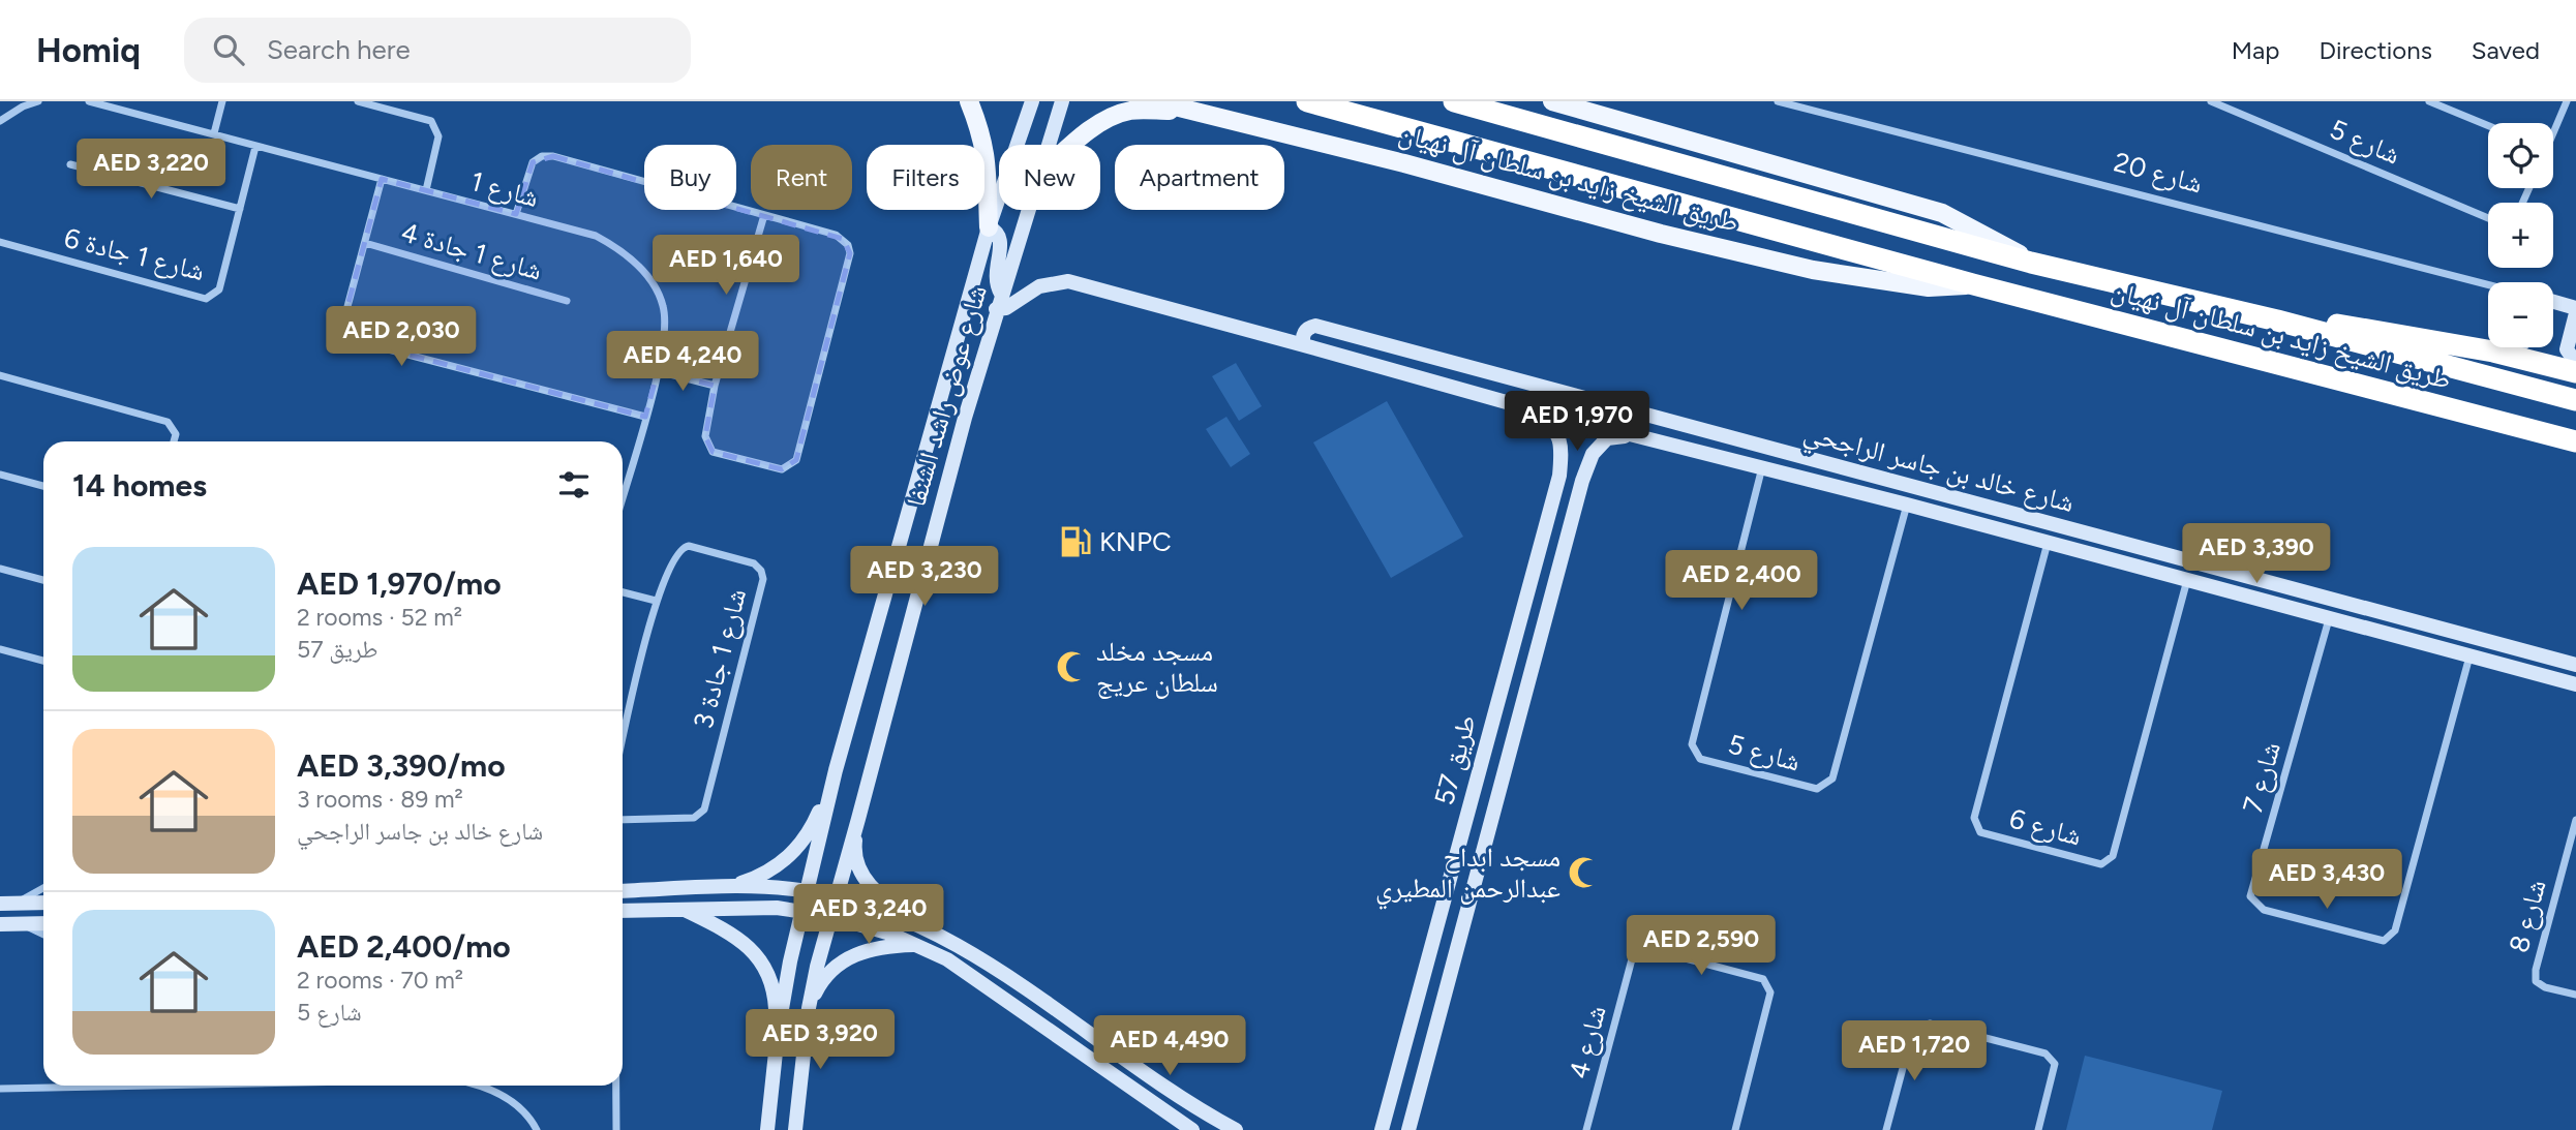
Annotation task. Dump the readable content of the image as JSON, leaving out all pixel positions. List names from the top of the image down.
{
  "streets": {
    "highway": ["طريق الشيخ زايد بن سلطان آل نهيان"],
    "street": [
      "شارع 5",
      "شارع 20",
      "شارع 1",
      "شارع 1 جادة 4",
      "شارع 1 جادة 6",
      "شارع عوض راشد الشنفا",
      "شارع خالد بن جاسر الراجحي",
      "شارع 1 جادة 3",
      "طريق 57",
      "شارع 7",
      "شارع 6",
      "شارع 8",
      "شارع 4"
    ]
  },
  "crossings": [
    ["شارع 5", "شارع خالد بن جاسر الراجحي"],
    ["شارع 1", "شارع 1 جادة 4"],
    ["شارع 1", "شارع 1 جادة 6"],
    ["شارع عوض راشد الشنفا", "شارع خالد بن جاسر الراجحي"],
    ["شارع خالد بن جاسر الراجحي", "طريق 57"],
    ["شارع خالد بن جاسر الراجحي", "شارع 7"],
    ["شارع خالد بن جاسر الراجحي", "شارع 6"]
  ],
  "places": {
    "fuel station": ["KNPC"],
    "mosque": ["مسجد مخلد سلطان عريج", "مسجد ابداح عبدالرحمن المطيري"]
  },
  "page": {
    "header": "Homiq",
    "search": "Search here",
    "nav": ["Map", "Directions", "Saved"],
    "map_buttons": ["+", "−"],
    "price": [
      "AED 3,220",
      "AED 1,640",
      "AED 2,030",
      "AED 4,240",
      "AED 1,970",
      "AED 3,390",
      "AED 3,230",
      "AED 2,400",
      "AED 3,430",
      "AED 3,240",
      "AED 2,590",
      "AED 3,920",
      "AED 4,490",
      "AED 1,720"
    ],
    "chip": [
      "Buy",
      "Rent",
      "Filters",
      "New",
      "Apartment"
    ],
    "heading": "14 homes",
    "list": [
      {
        "name": "AED 1,970/mo",
        "note": "2 rooms · 52 m² · طريق 57"
      },
      {
        "name": "AED 3,390/mo",
        "note": "3 rooms · 89 m² · شارع خالد بن جاسر الراجحي"
      },
      {
        "name": "AED 2,400/mo",
        "note": "2 rooms · 70 m² · شارع 5"
      }
    ]
  }
}
